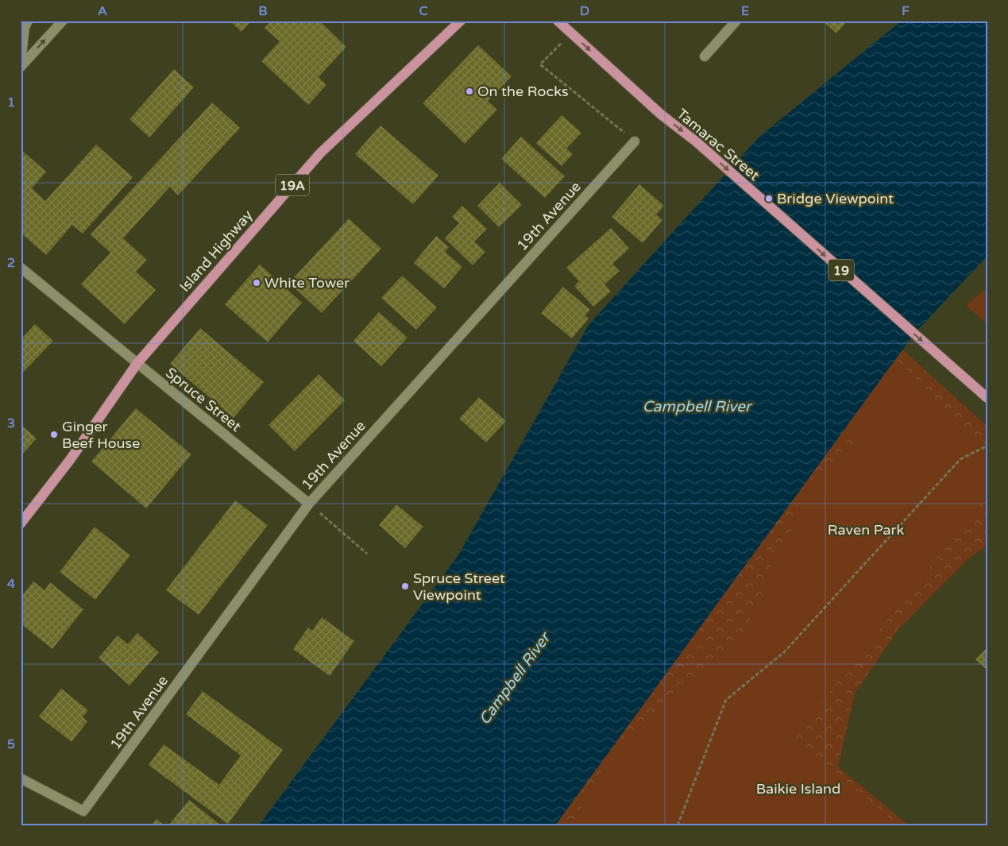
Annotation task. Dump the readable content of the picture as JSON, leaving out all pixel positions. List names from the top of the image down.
{
  "streets": {
    "main road": [
      "Tamarac Street",
      "19A",
      "Island Highway",
      "19"
    ],
    "street": ["19th Avenue", "Spruce Street"]
  },
  "crossings": [
    ["19th Avenue", "Spruce Street"],
    ["Island Highway", "Spruce Street"]
  ],
  "one_way": ["Tamarac Street"],
  "water": ["Campbell River"],
  "parks": ["Raven Park", "Baikie Island"],
  "places": [
    "On the Rocks",
    "Bridge Viewpoint",
    "White Tower",
    "Ginger Beef House",
    "Spruce Street Viewpoint"
  ],
  "grid": {
    "columns": [
      "A",
      "B",
      "C",
      "D",
      "E",
      "F"
    ],
    "rows": [
      "1",
      "2",
      "3",
      "4",
      "5"
    ]
  }
}
